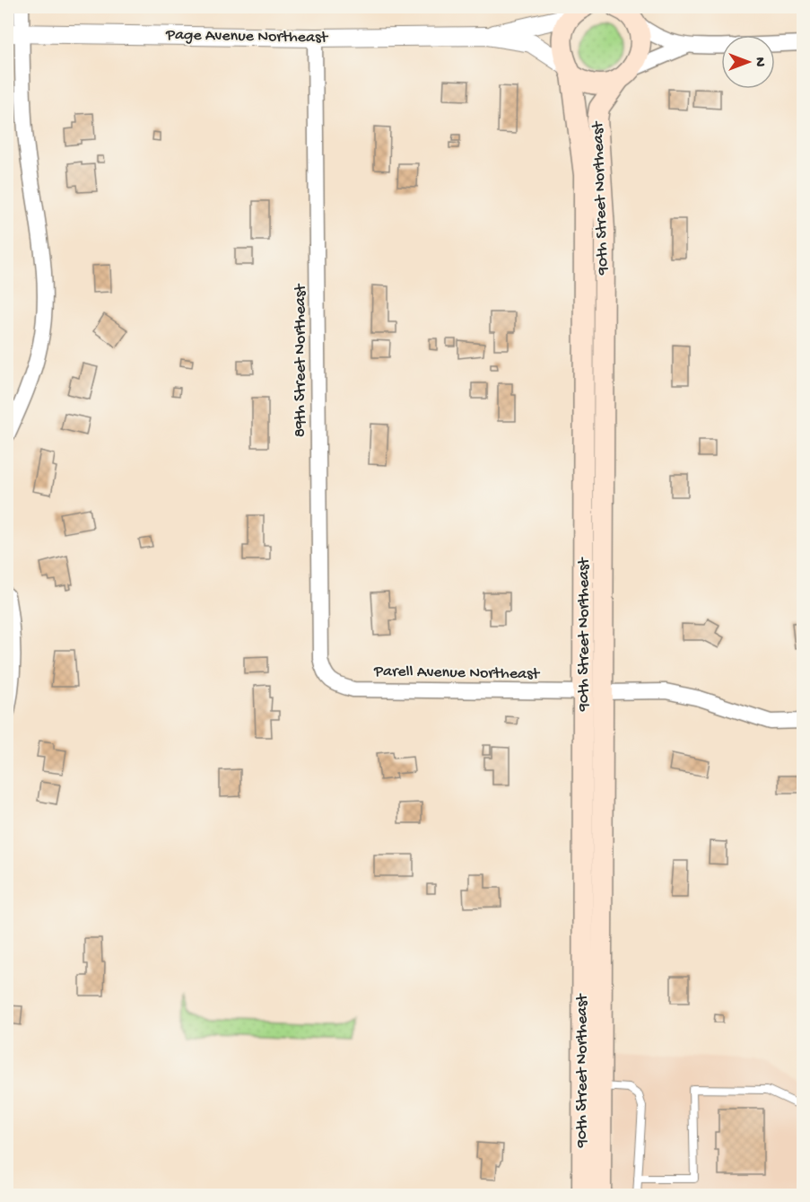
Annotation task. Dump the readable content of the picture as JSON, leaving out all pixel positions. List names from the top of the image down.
{
  "streets": {
    "main road": ["90th Street Northeast"],
    "street": ["Page Avenue Northeast", "89th Street Northeast", "Parell Avenue Northeast"]
  },
  "crossings": [
    ["Page Avenue Northeast", "90th Street Northeast"],
    ["Page Avenue Northeast", "89th Street Northeast"],
    ["90th Street Northeast", "Parell Avenue Northeast"],
    ["89th Street Northeast", "Parell Avenue Northeast"]
  ],
  "north": "right"
}
